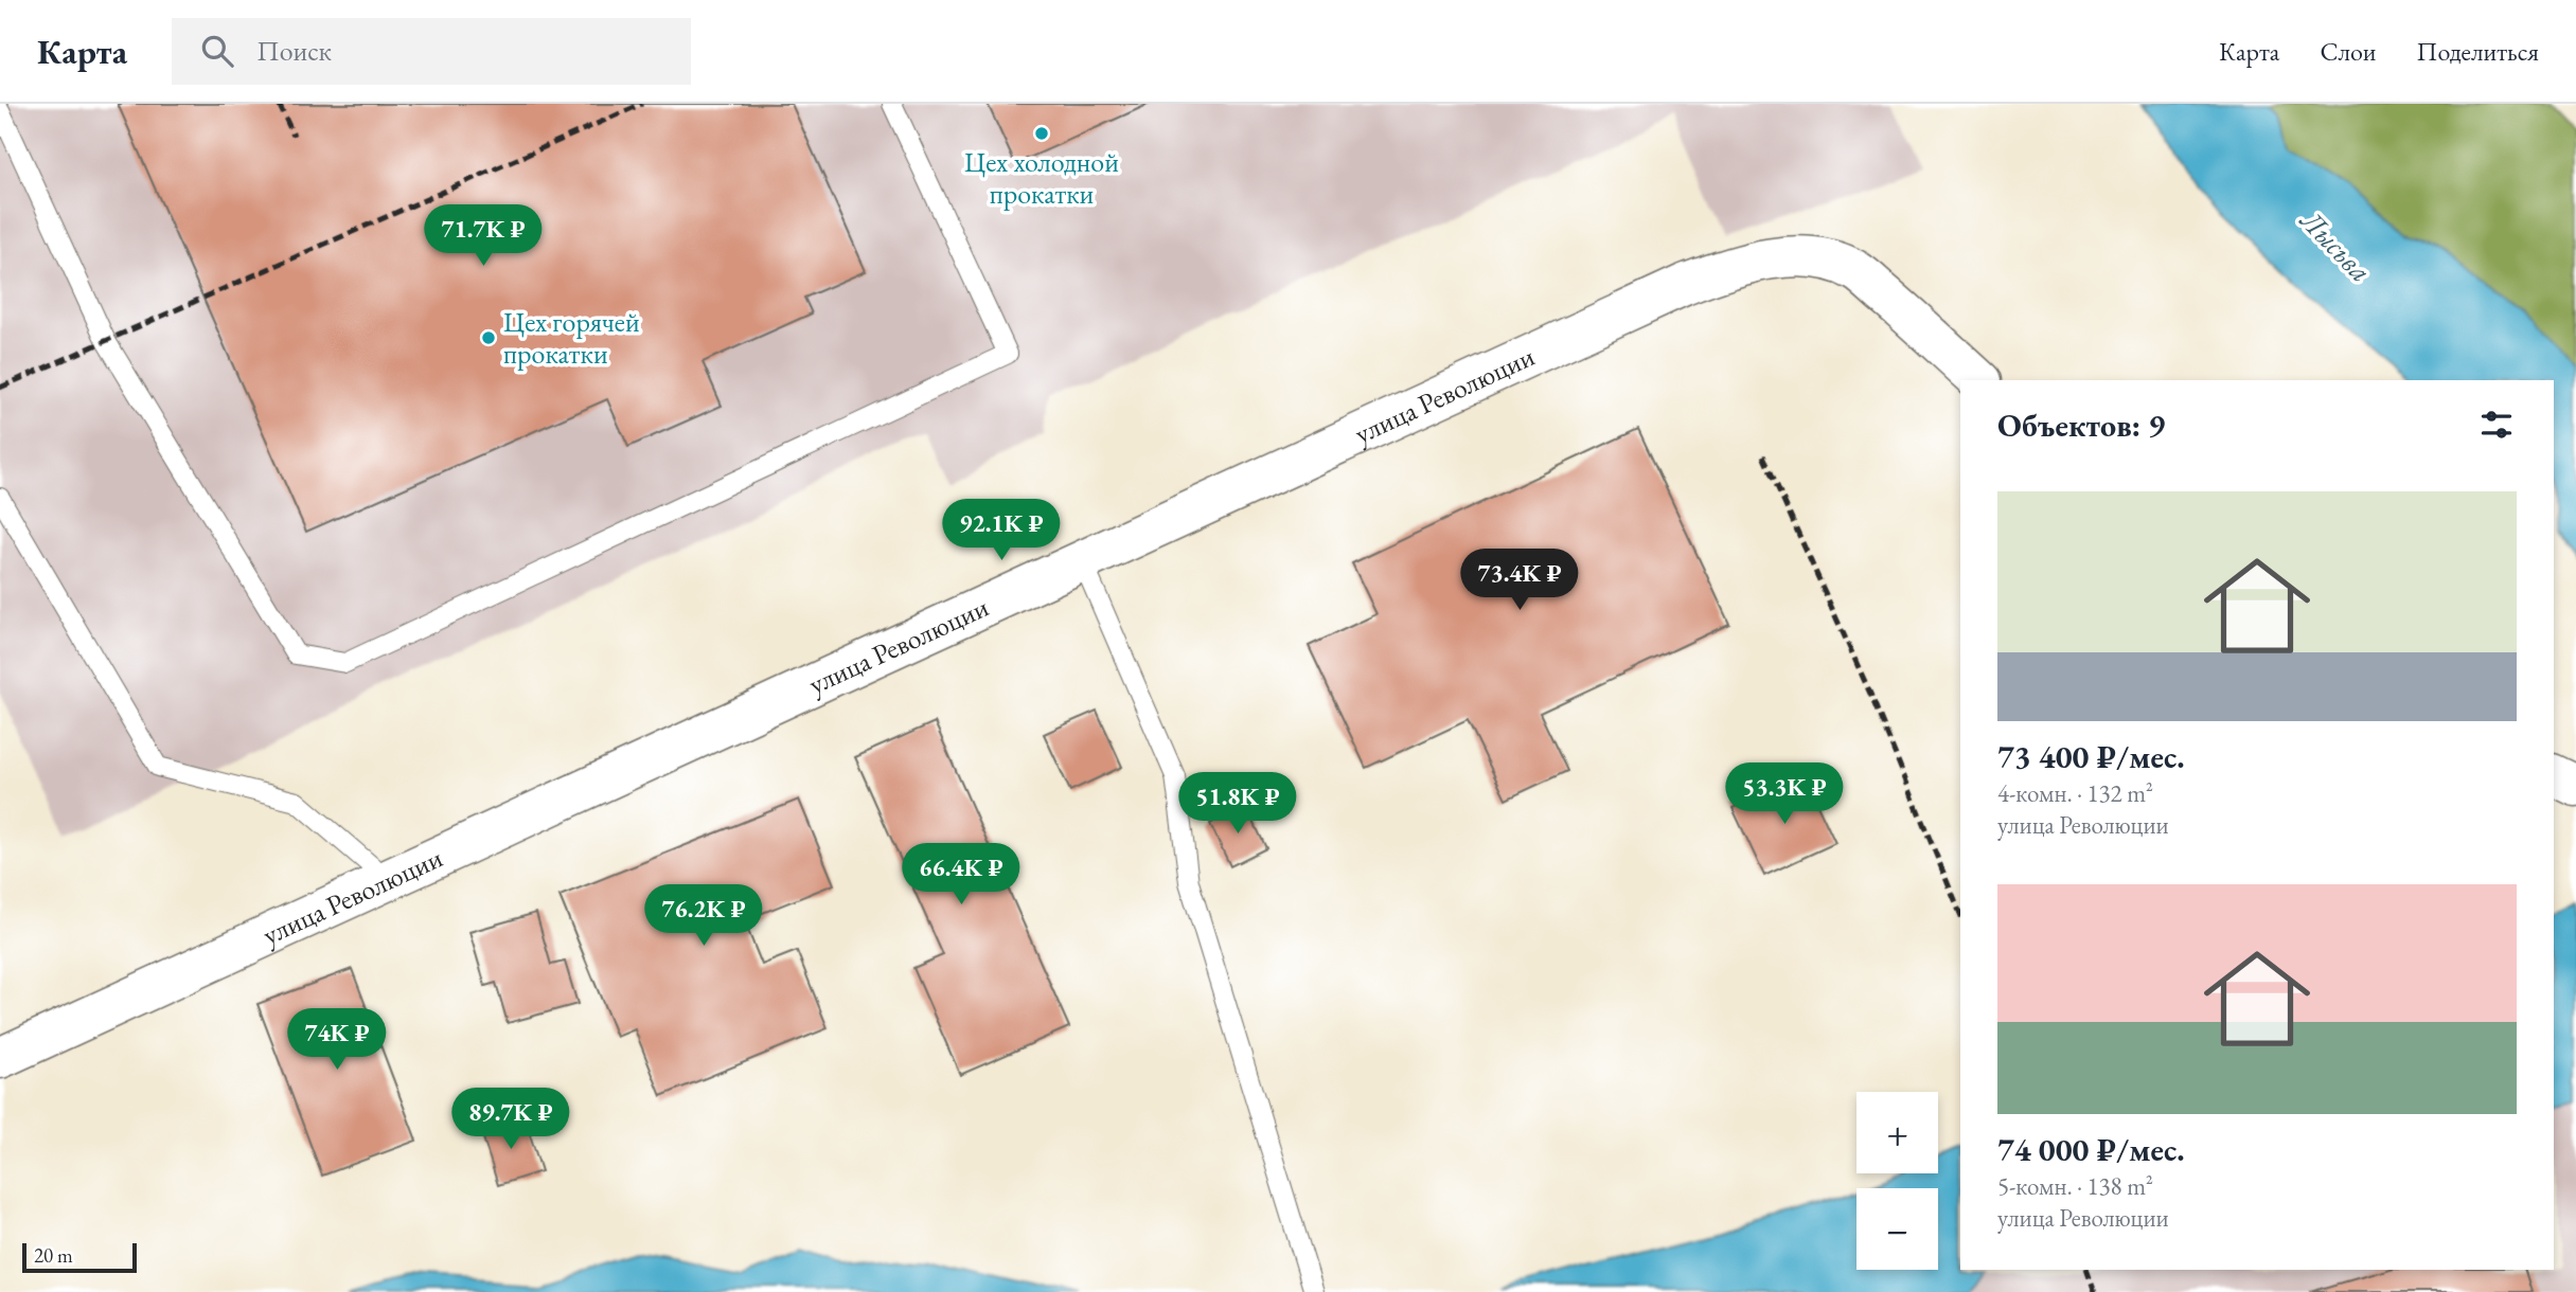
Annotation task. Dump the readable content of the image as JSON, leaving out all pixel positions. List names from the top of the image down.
{
  "streets": {
    "street": ["улица Революции"]
  },
  "water": ["Лысьва"],
  "places": ["Цех холодной прокатки", "Цех горячей прокатки"],
  "scale_bar": "20 m",
  "page": {
    "header": "Карта",
    "search": "Поиск",
    "nav": ["Карта", "Слои", "Поделиться"],
    "price": [
      "71.7K ₽",
      "92.1K ₽",
      "73.4K ₽",
      "53.3K ₽",
      "51.8K ₽",
      "66.4K ₽",
      "76.2K ₽",
      "74K ₽",
      "89.7K ₽"
    ],
    "heading": "Объектов: 9",
    "list": [
      {
        "name": "73 400 ₽/мес.",
        "note": "4-комн. · 132 m² · улица Революции"
      },
      {
        "name": "74 000 ₽/мес.",
        "note": "5-комн. · 138 m² · улица Революции"
      }
    ],
    "map_buttons": ["+", "−"],
    "scale": "20 m"
  }
}
